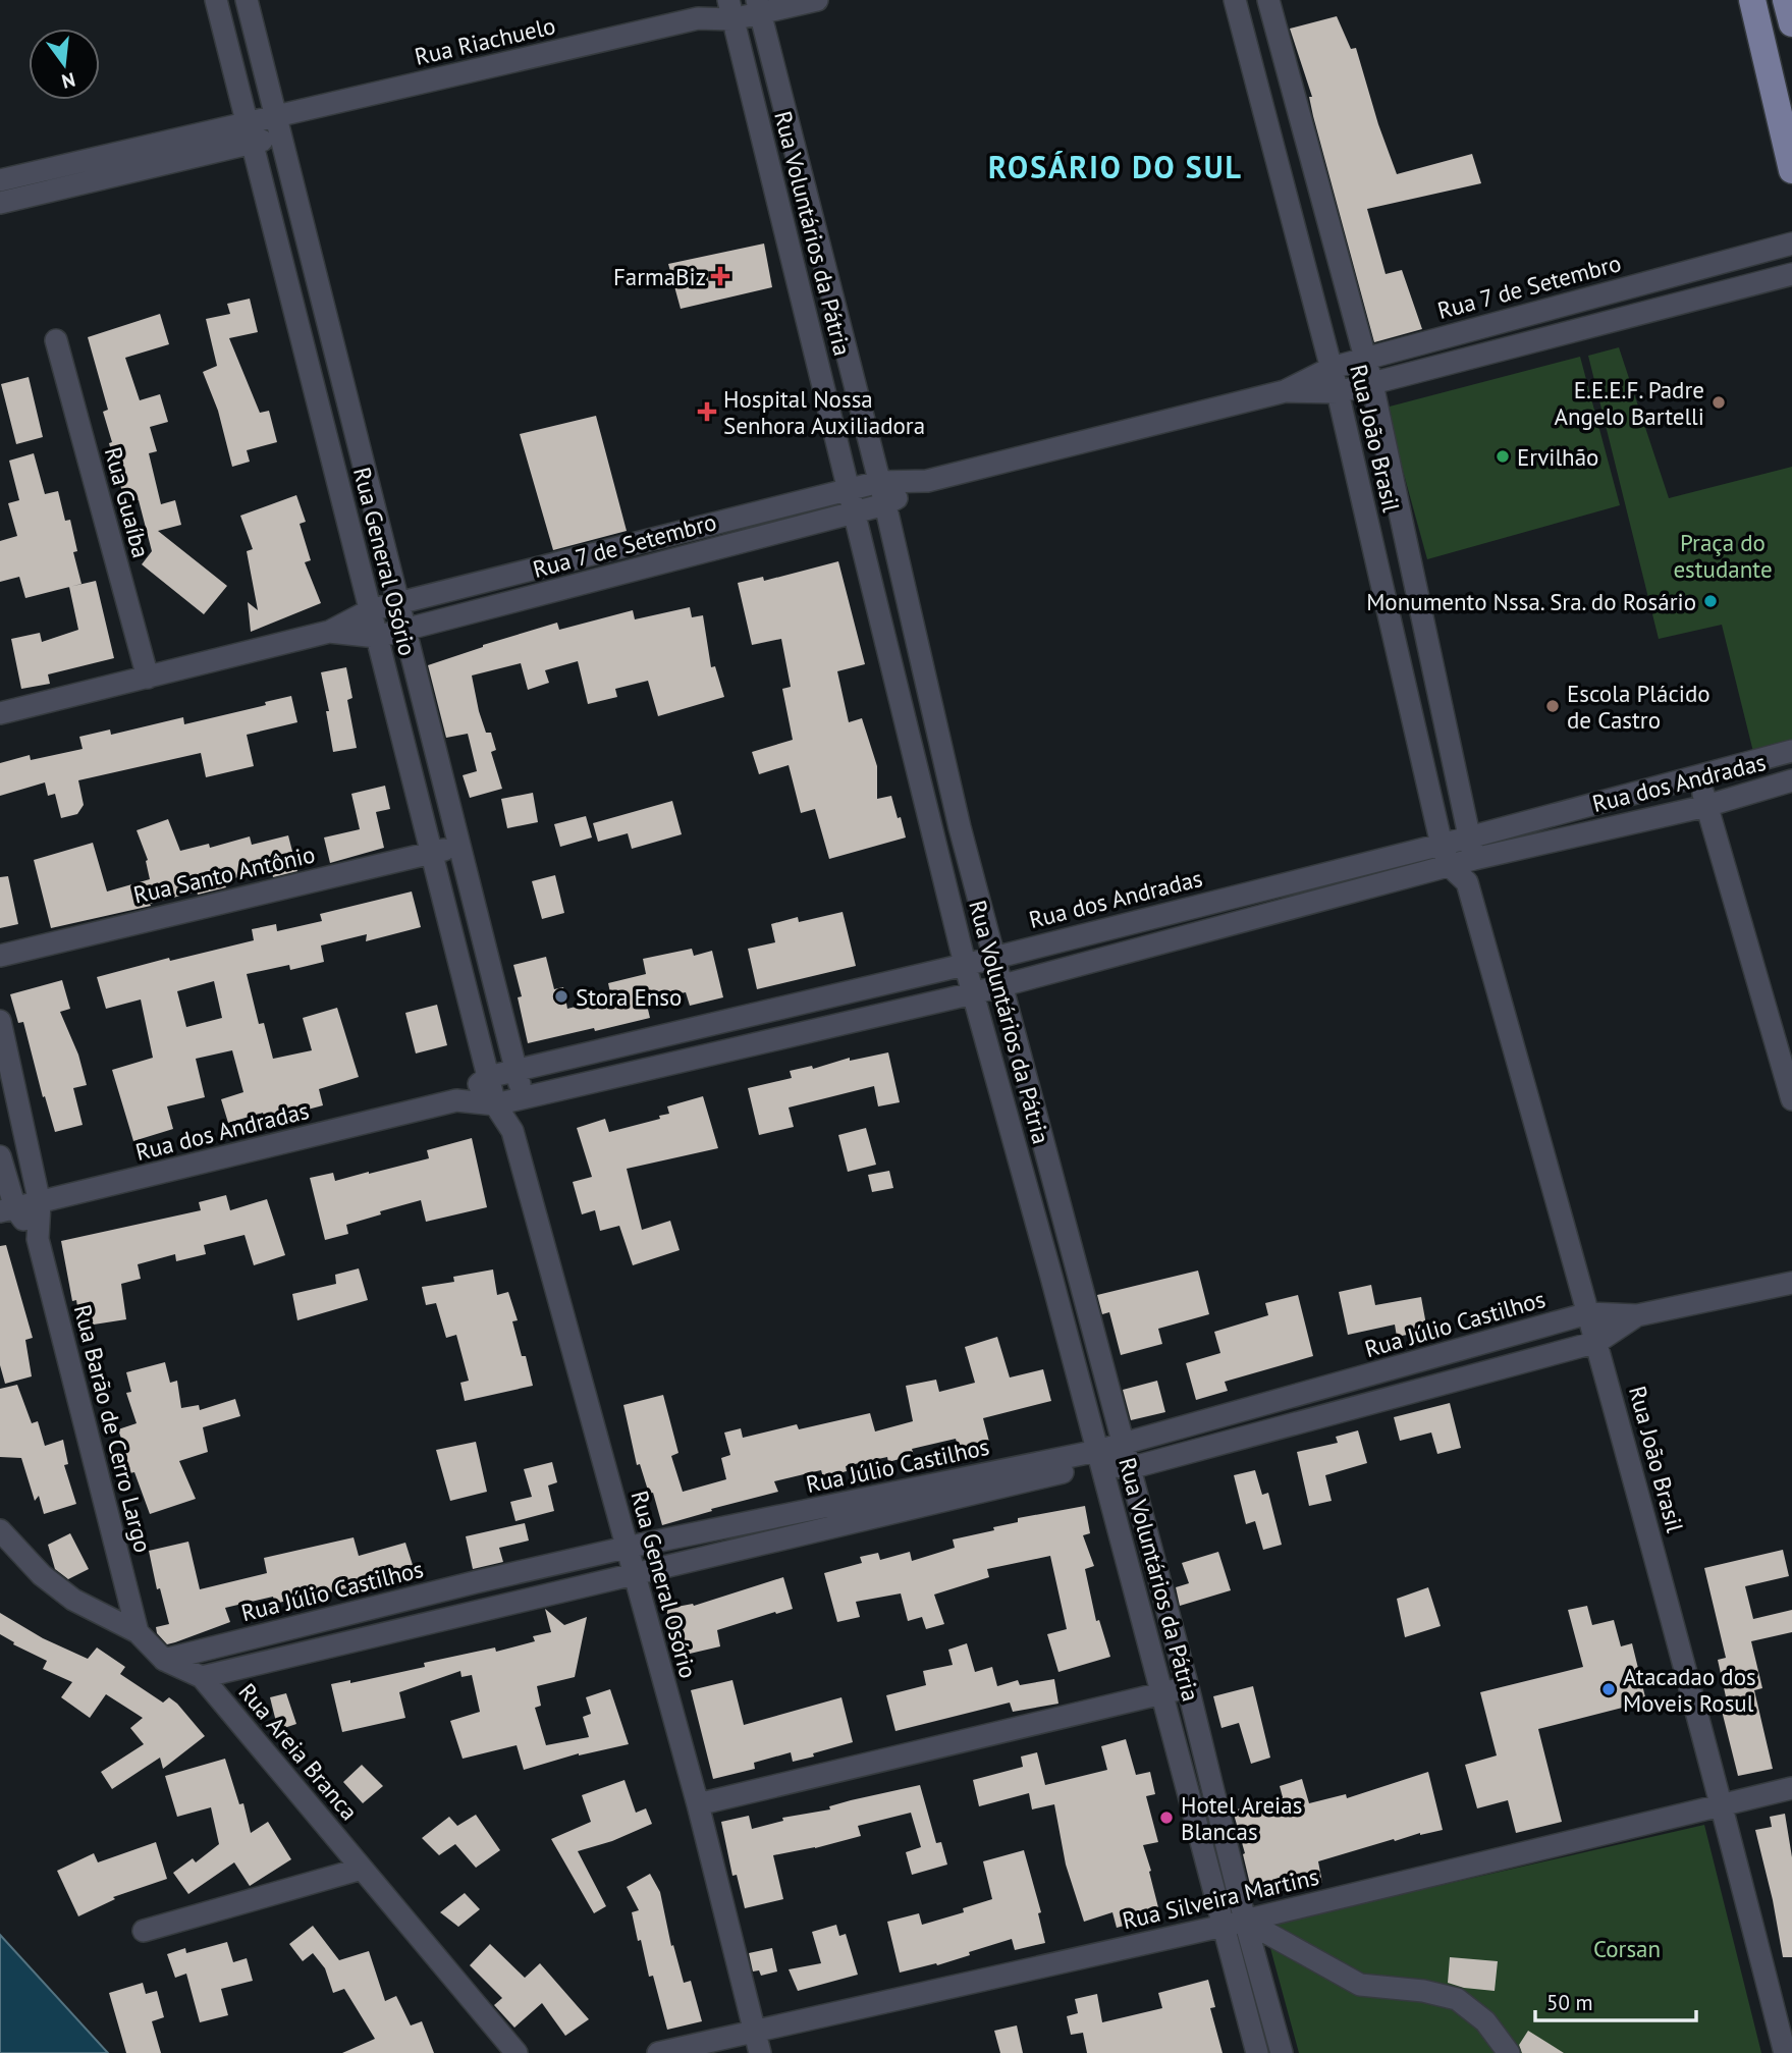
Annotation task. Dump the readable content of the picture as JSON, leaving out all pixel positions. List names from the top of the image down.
{
  "streets": {
    "street": [
      "Rua Riachuelo",
      "Rua Voluntários da Pátria",
      "Rua 7 de Setembro",
      "Rua João Brasil",
      "Rua Guaíba",
      "Rua General Osório",
      "Rua dos Andradas",
      "Rua Santo Antônio",
      "Rua Júlio Castilhos",
      "Rua Barão de Cerro Largo",
      "Rua Areia Branca",
      "Rua Silveira Martins"
    ]
  },
  "crossings": [
    ["Rua Riachuelo", "Rua Voluntários da Pátria"],
    ["Rua Riachuelo", "Rua General Osório"],
    ["Rua Voluntários da Pátria", "Rua 7 de Setembro"],
    ["Rua Voluntários da Pátria", "Rua dos Andradas"],
    ["Rua Voluntários da Pátria", "Rua Júlio Castilhos"],
    ["Rua Voluntários da Pátria", "Rua Silveira Martins"],
    ["Rua 7 de Setembro", "Rua João Brasil"],
    ["Rua 7 de Setembro", "Rua Guaíba"],
    ["Rua 7 de Setembro", "Rua General Osório"],
    ["Rua João Brasil", "Rua dos Andradas"],
    ["Rua João Brasil", "Rua Júlio Castilhos"],
    ["Rua João Brasil", "Rua Silveira Martins"],
    ["Rua General Osório", "Rua dos Andradas"],
    ["Rua General Osório", "Rua Santo Antônio"],
    ["Rua General Osório", "Rua Júlio Castilhos"],
    ["Rua General Osório", "Rua Silveira Martins"],
    ["Rua dos Andradas", "Rua Barão de Cerro Largo"],
    ["Rua Júlio Castilhos", "Rua Areia Branca"],
    ["Rua Barão de Cerro Largo", "Rua Areia Branca"]
  ],
  "districts": ["ROSÁRIO DO SUL"],
  "parks": ["Praça do estudante", "Corsan"],
  "places": {
    "health": ["FarmaBiz", "Hospital Nossa Senhora Auxiliadora"],
    "other": [
      "E.E.E.F. Padre Angelo Bartelli",
      "Ervilhão",
      "Monumento Nssa. Sra. do Rosário",
      "Escola Plácido de Castro",
      "Stora Enso",
      "Atacadao dos Moveis Rosul",
      "Hotel Areias Blancas"
    ]
  },
  "scale_bar": "50 m",
  "north": "bottom"
}
